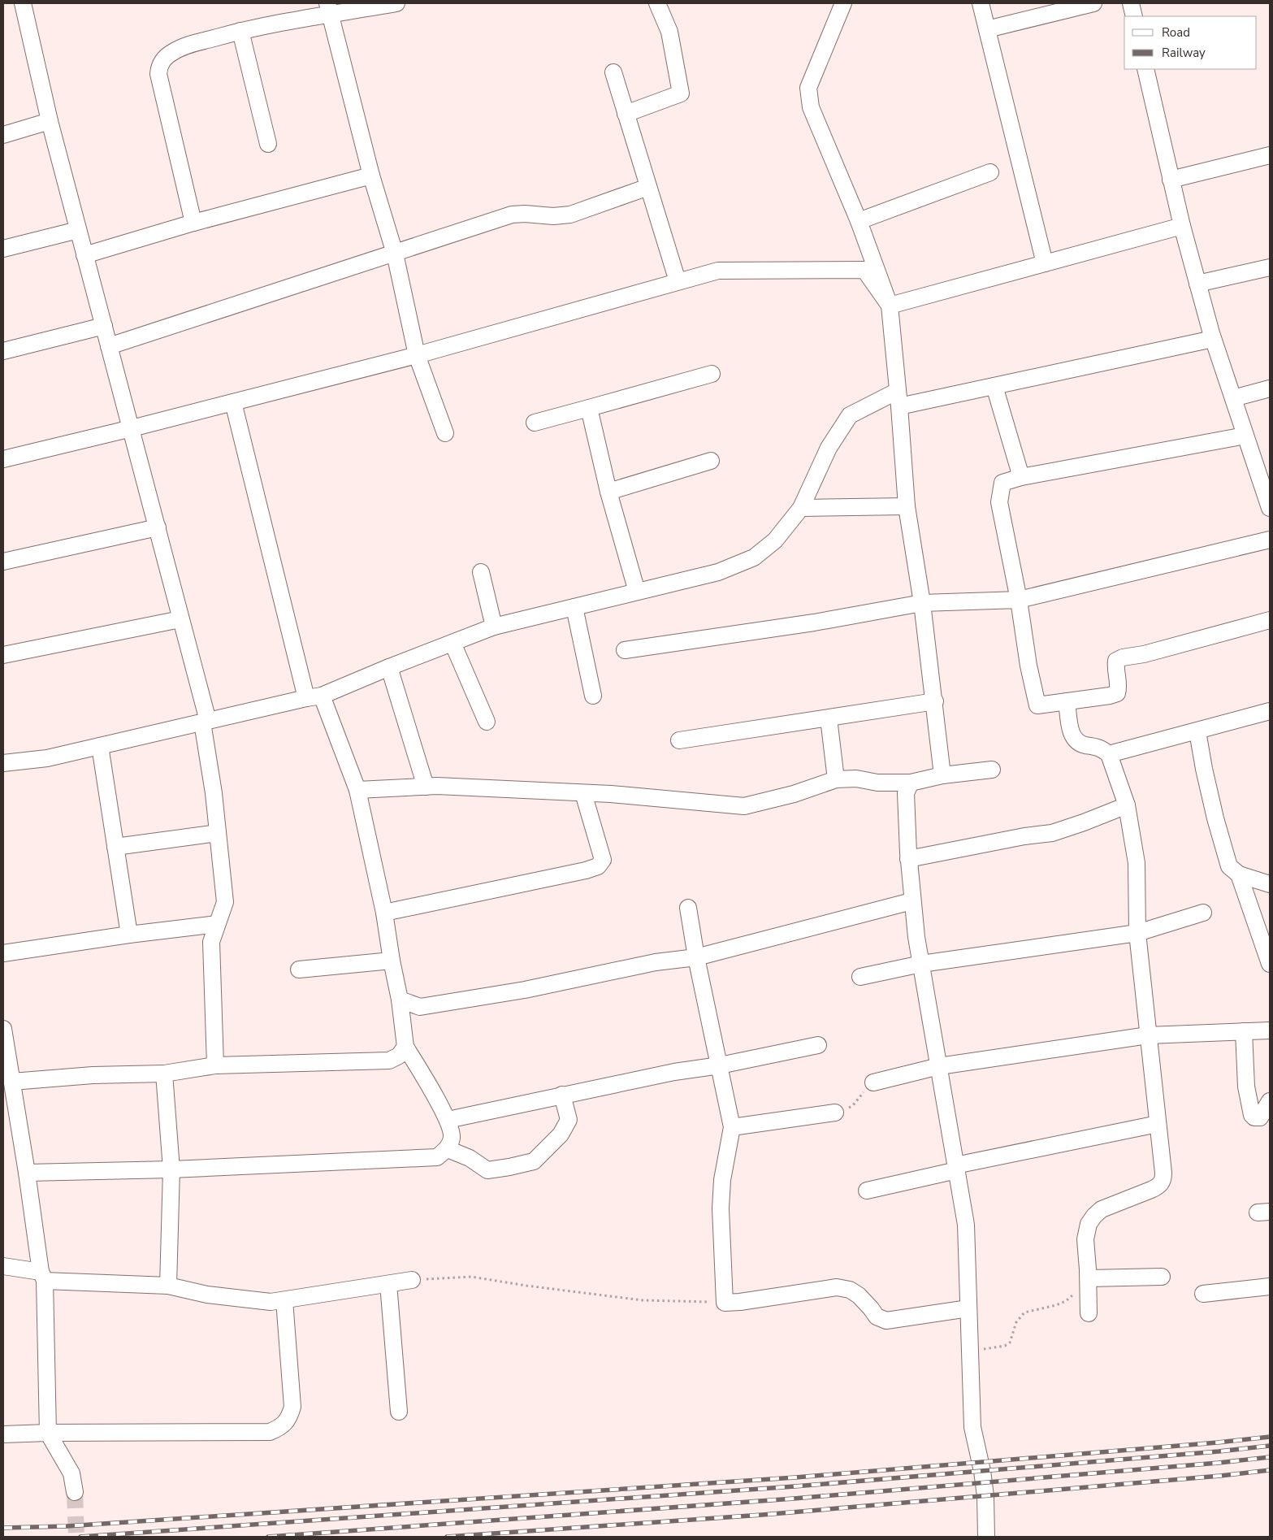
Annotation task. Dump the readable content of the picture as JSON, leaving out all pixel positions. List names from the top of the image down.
{
  "legend": ["Road", "Railway"]
}
